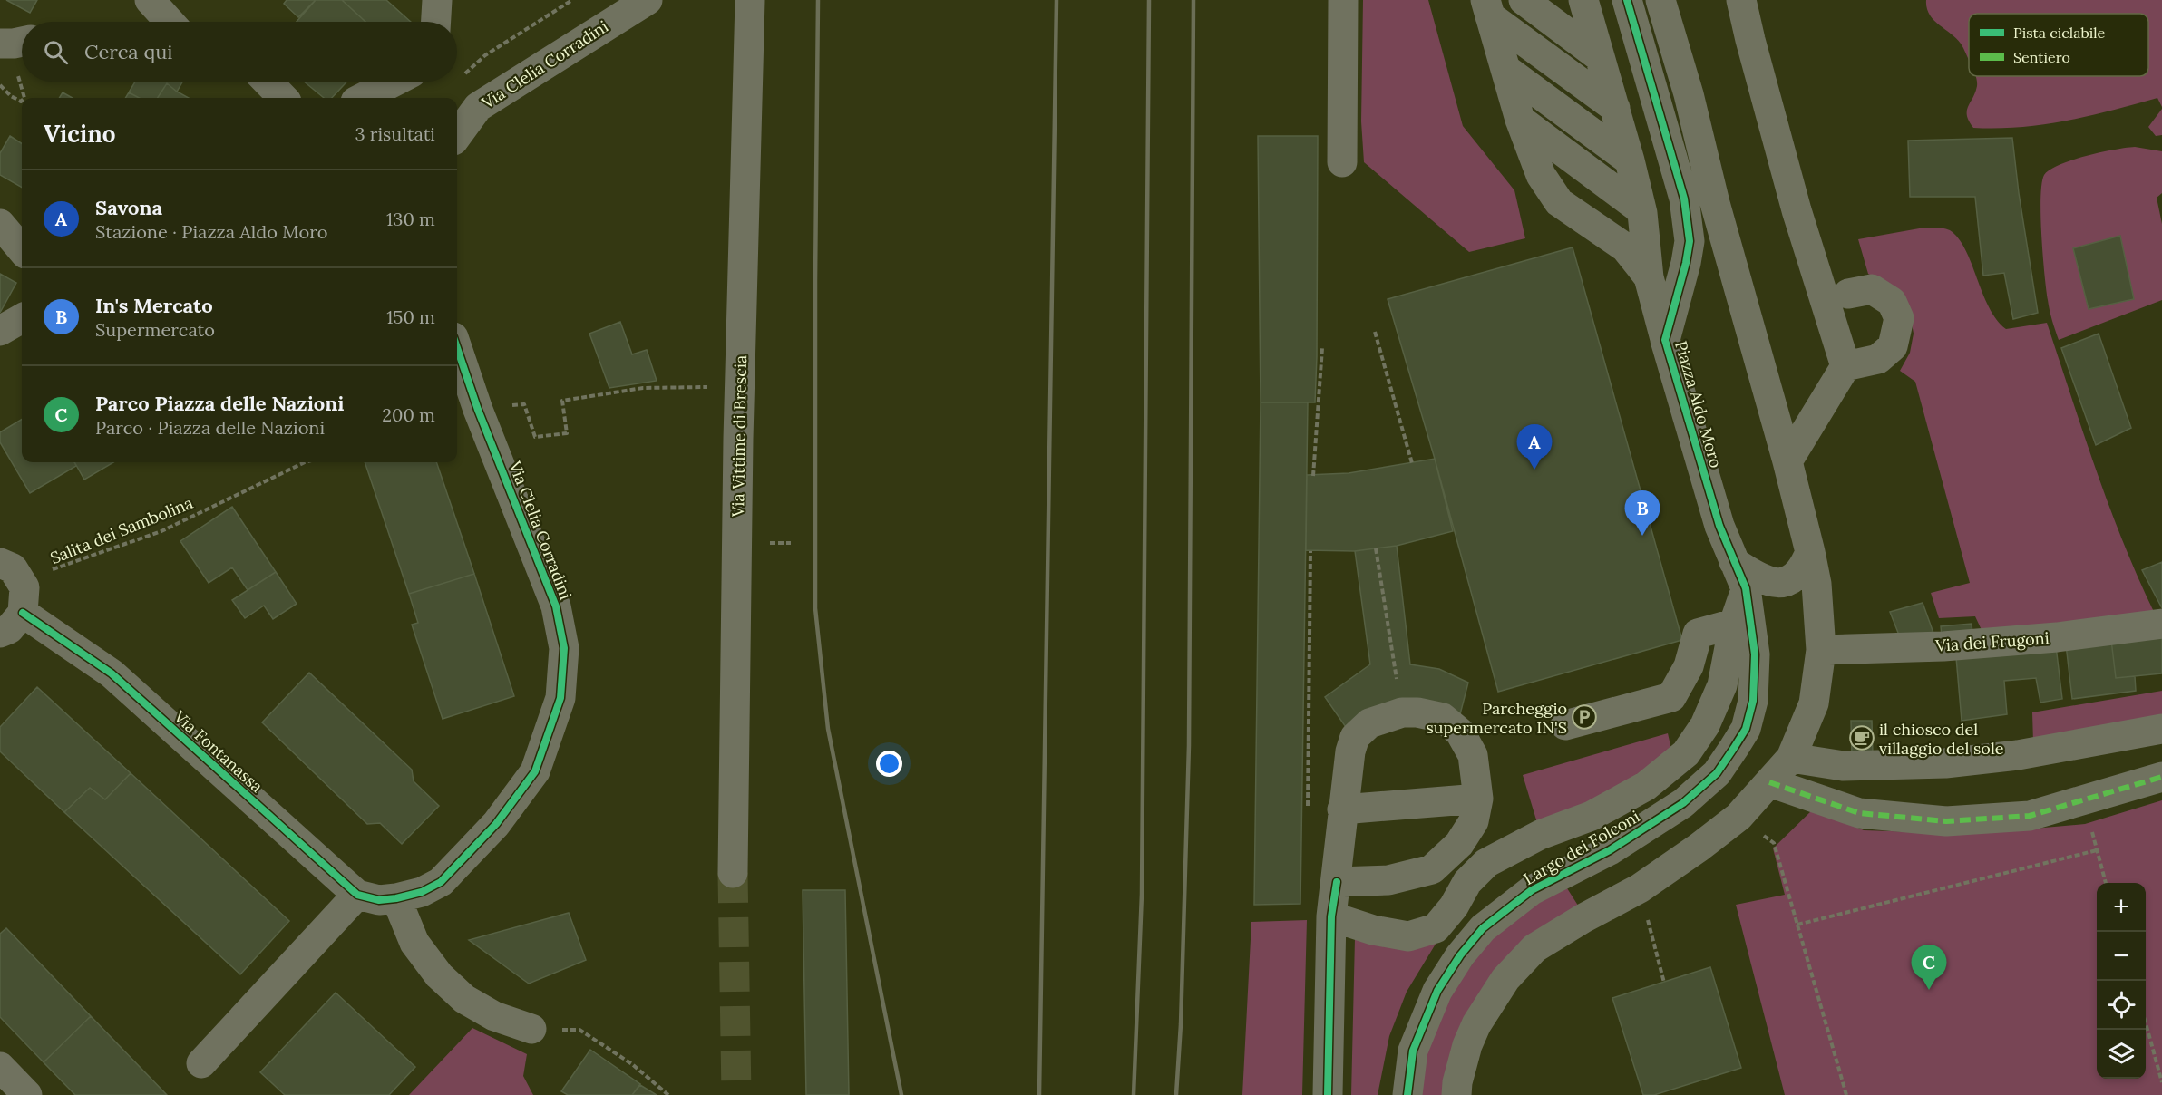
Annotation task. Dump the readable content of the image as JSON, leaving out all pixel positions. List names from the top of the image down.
{
  "streets": {
    "street": [
      "Via Clelia Corradini",
      "Piazza Aldo Moro",
      "Via Vittime di Brescia",
      "Via dei Frugoni",
      "Via Fontanassa",
      "Largo dei Folconi"
    ],
    "path": ["Salita dei Sambolina"]
  },
  "crossings": [
    ["Piazza Aldo Moro", "Largo dei Folconi"],
    ["Salita dei Sambolina", "Via Fontanassa"]
  ],
  "places": {
    "parking": ["Parcheggio supermercato IN'S"],
    "cafe": ["il chiosco del villaggio del sole"]
  },
  "legend": ["Pista ciclabile", "Sentiero"],
  "page": {
    "search": "Cerca qui",
    "heading": ["Vicino", "3 risultati"],
    "list": [
      {
        "mark": "A",
        "name": "Savona",
        "note": "Stazione · Piazza Aldo Moro",
        "value": "130 m"
      },
      {
        "mark": "B",
        "name": "In's Mercato",
        "note": "Supermercato",
        "value": "150 m"
      },
      {
        "mark": "C",
        "name": "Parco Piazza delle Nazioni",
        "note": "Parco · Piazza delle Nazioni",
        "value": "200 m"
      }
    ],
    "pins": ["A", "B", "C"],
    "map_buttons": ["+", "−"]
  }
}
